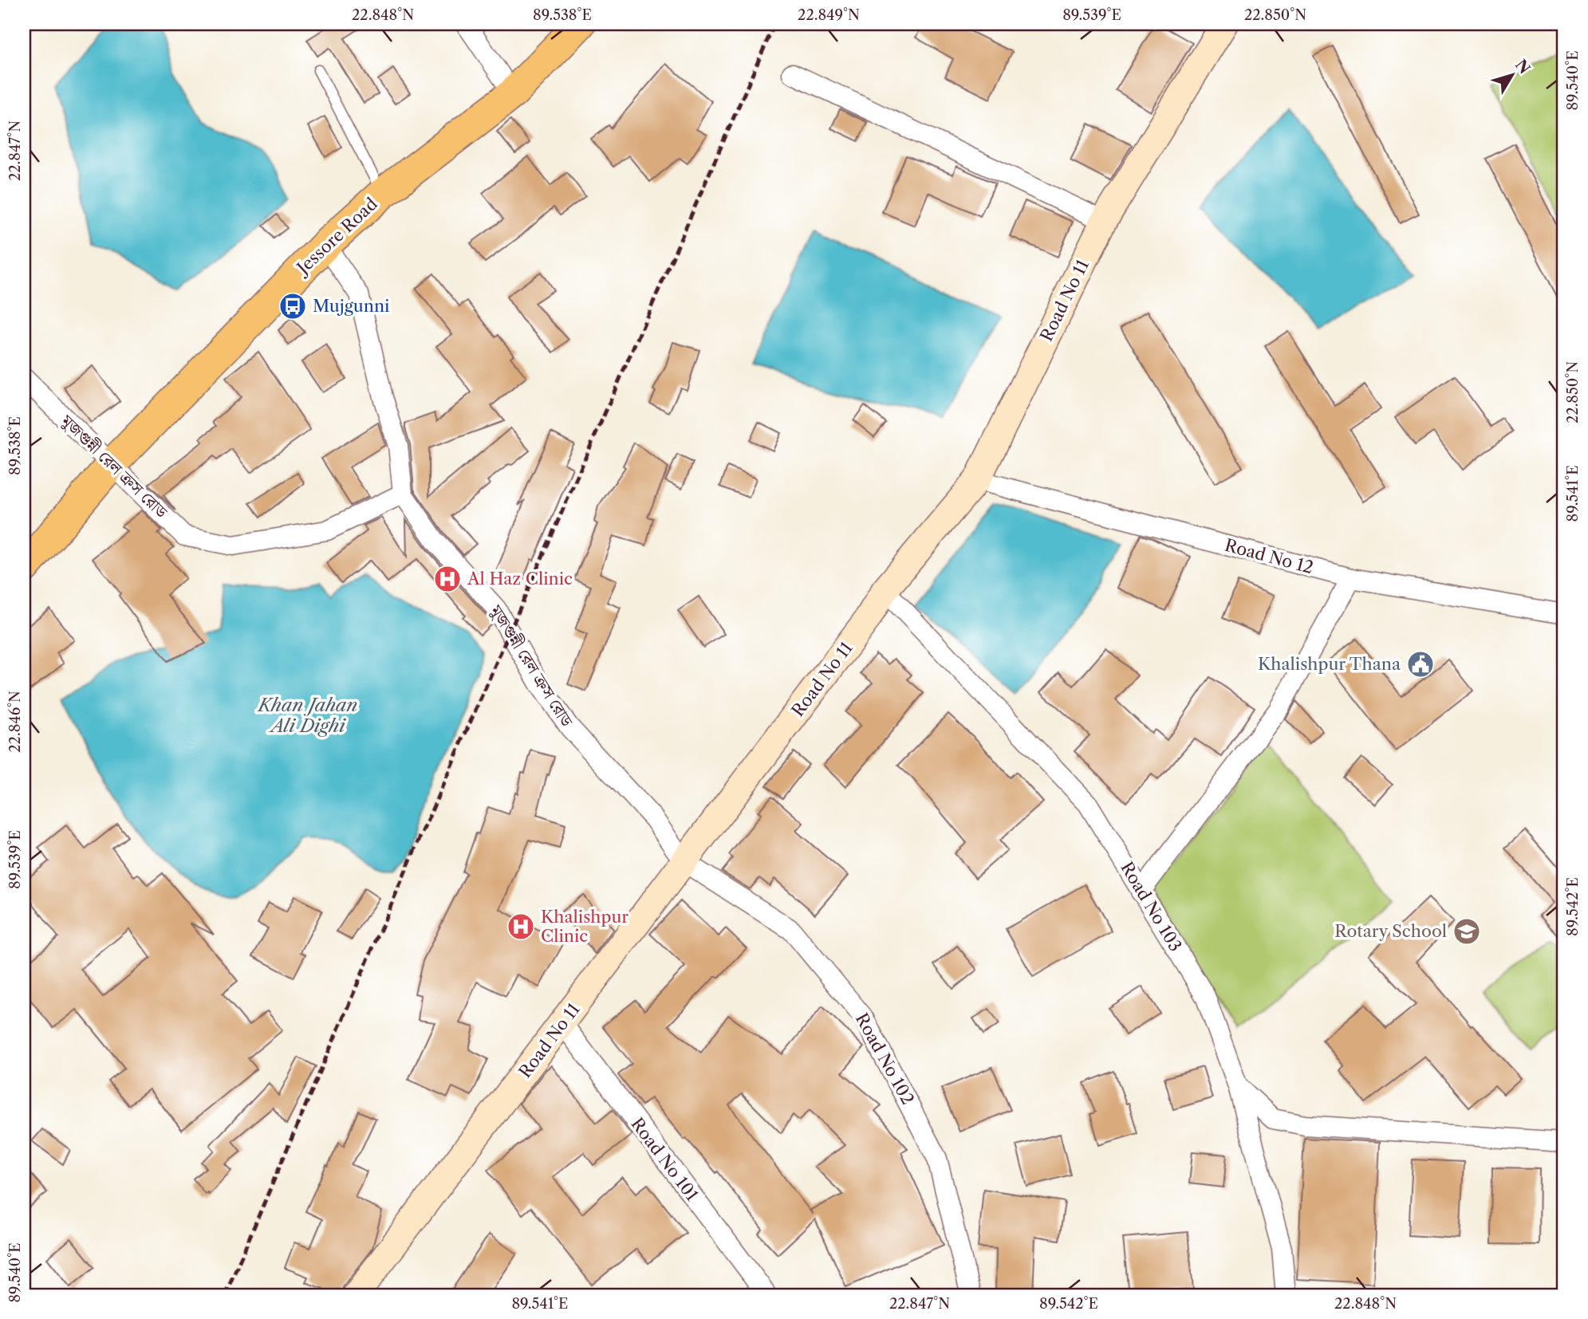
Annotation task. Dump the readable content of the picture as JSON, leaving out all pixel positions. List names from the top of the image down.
{
  "streets": {
    "highway": ["Jessore Road"],
    "street": [
      "Road No 11",
      "মুজগুন্নী রেল ক্রস রোড",
      "Road No 12",
      "Road No 103",
      "Road No 102",
      "Road No 101"
    ]
  },
  "crossings": [
    ["Jessore Road", "মুজগুন্নী রেল ক্রস রোড"],
    ["Road No 11", "মুজগুন্নী রেল ক্রস রোড"],
    ["Road No 11", "Road No 12"],
    ["Road No 11", "Road No 103"],
    ["Road No 11", "Road No 102"],
    ["Road No 11", "Road No 101"],
    ["মুজগুন্নী রেল ক্রস রোড", "Road No 102"]
  ],
  "water": ["Khan Jahan Ali Dighi"],
  "places": {
    "bus stop": ["Mujgunni"],
    "hospital": ["Al Haz Clinic", "Khalishpur Clinic"],
    "public building": ["Khalishpur Thana"],
    "school or university": ["Rotary School"]
  },
  "north": "top right",
  "coordinates": [
    "22.848°N",
    "89.538°E",
    "22.849°N",
    "89.539°E",
    "22.850°N",
    "89.540°E",
    "22.847°N",
    "89.541°E",
    "22.846°N",
    "89.542°E"
  ]
}
